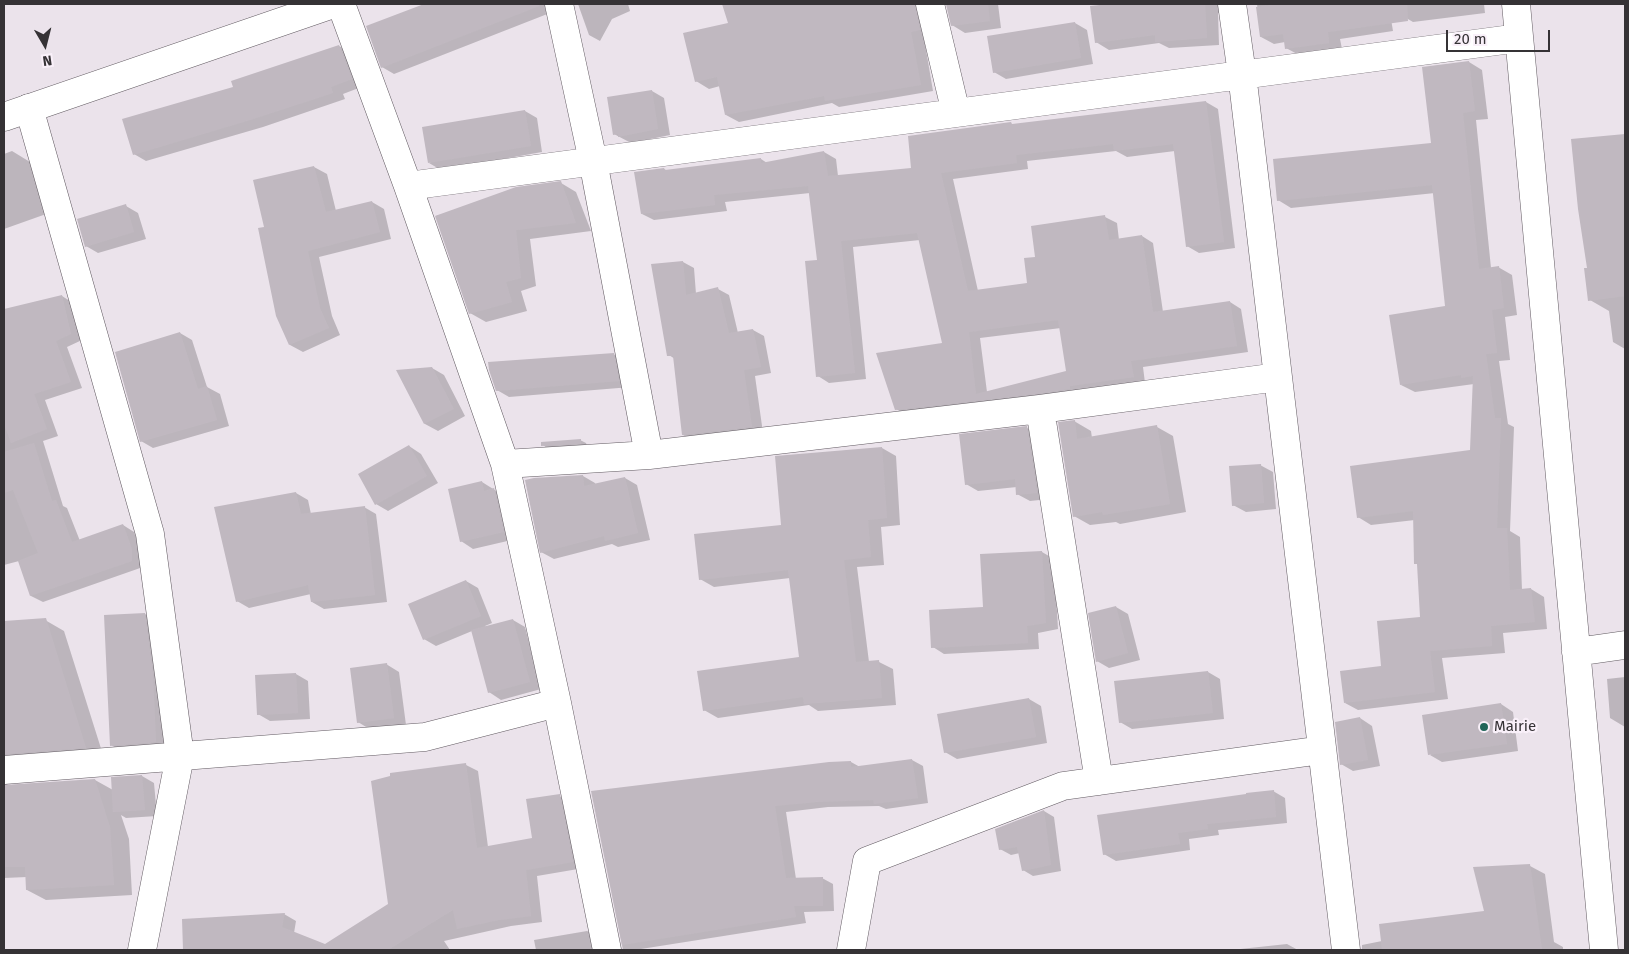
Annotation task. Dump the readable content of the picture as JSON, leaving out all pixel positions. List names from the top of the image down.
{
  "places": ["Mairie"],
  "scale_bar": "20 m",
  "north": "bottom"
}
